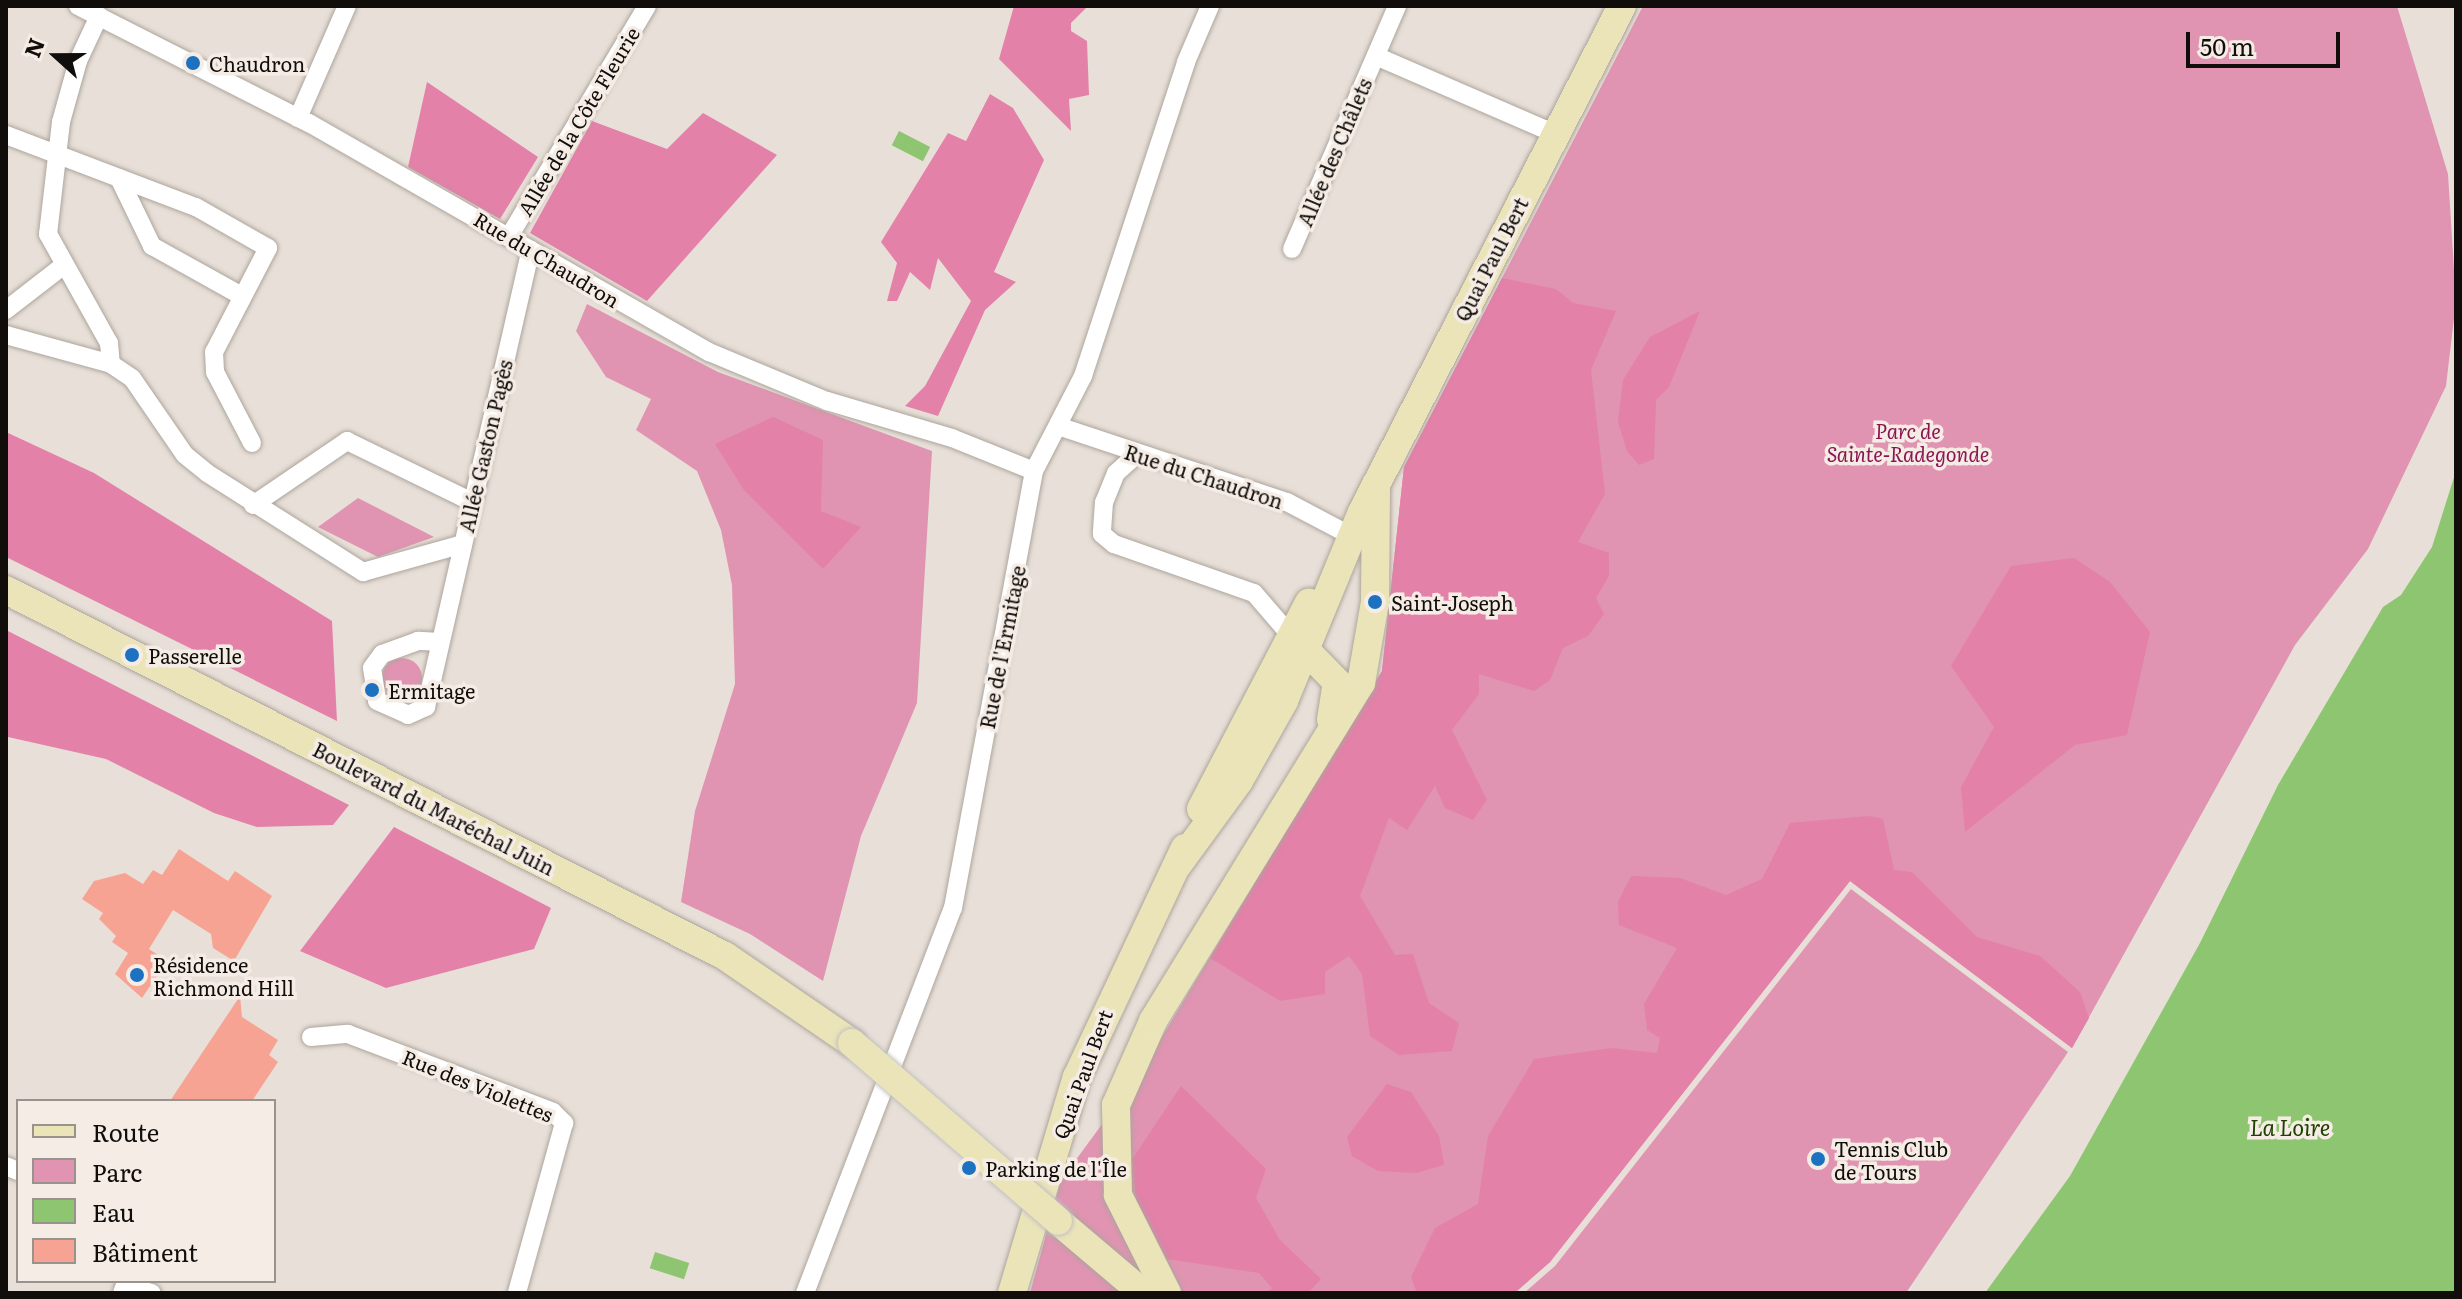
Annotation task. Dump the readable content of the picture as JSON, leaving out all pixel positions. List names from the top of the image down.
{
  "streets": {
    "main road": ["Quai Paul Bert", "Boulevard du Maréchal Juin"],
    "street": [
      "Allée de la Côte Fleurie",
      "Allée des Châlets",
      "Rue du Chaudron",
      "Allée Gaston Pagès",
      "Rue de l'Ermitage",
      "Rue des Violettes"
    ]
  },
  "crossings": [
    ["Allée de la Côte Fleurie", "Rue du Chaudron"],
    ["Allée des Châlets", "Quai Paul Bert"],
    ["Rue du Chaudron", "Quai Paul Bert"],
    ["Rue du Chaudron", "Allée Gaston Pagès"],
    ["Rue du Chaudron", "Rue de l'Ermitage"]
  ],
  "water": ["La Loire"],
  "parks": ["Parc de Sainte-Radegonde"],
  "places": [
    "Chaudron",
    "Saint-Joseph",
    "Passerelle",
    "Ermitage",
    "Résidence Richmond Hill",
    "Tennis Club de Tours",
    "Parking de l'Île"
  ],
  "legend": [
    "Route",
    "Parc",
    "Eau",
    "Bâtiment"
  ],
  "scale_bar": "50 m",
  "north": "left"
}
